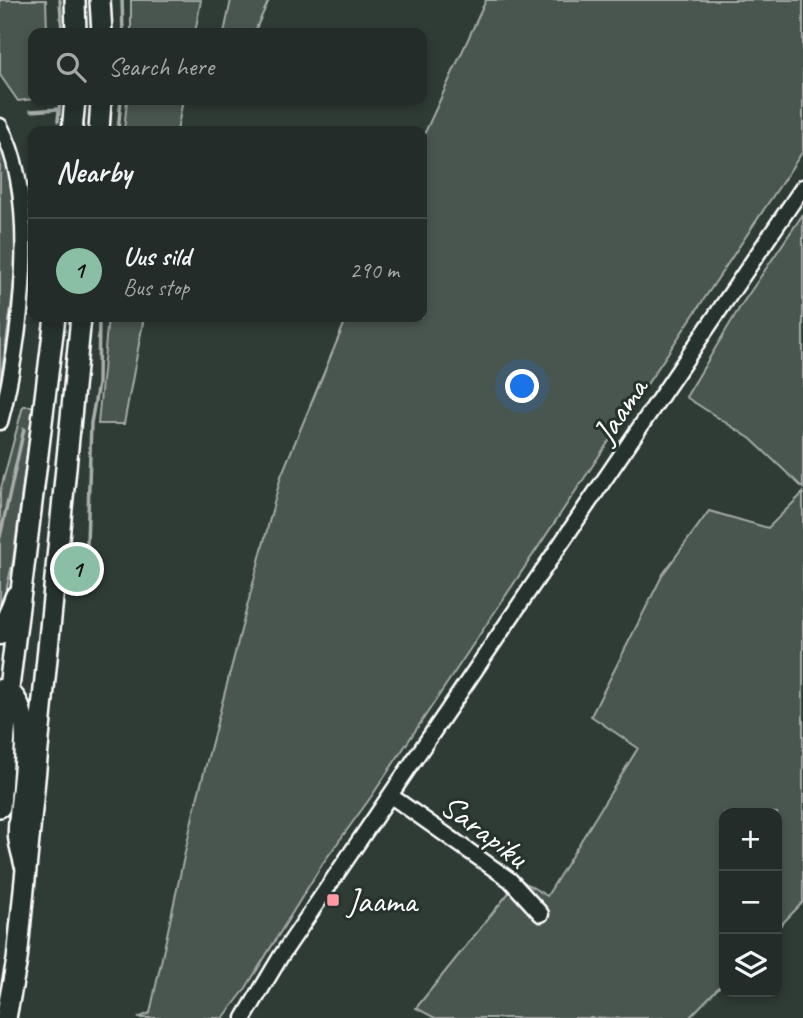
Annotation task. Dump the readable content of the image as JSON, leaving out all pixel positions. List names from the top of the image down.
{
  "streets": {
    "street": ["Jaama", "Sarapiku"]
  },
  "crossings": [
    ["Jaama", "Sarapiku"]
  ],
  "places": {
    "transit": ["Jaama"]
  },
  "page": {
    "search": "Search here",
    "heading": "Nearby",
    "list": [
      {
        "mark": "1",
        "name": "Uus sild",
        "note": "Bus stop",
        "value": "290 m"
      }
    ],
    "pins": "1",
    "map_buttons": ["+", "−"]
  }
}
